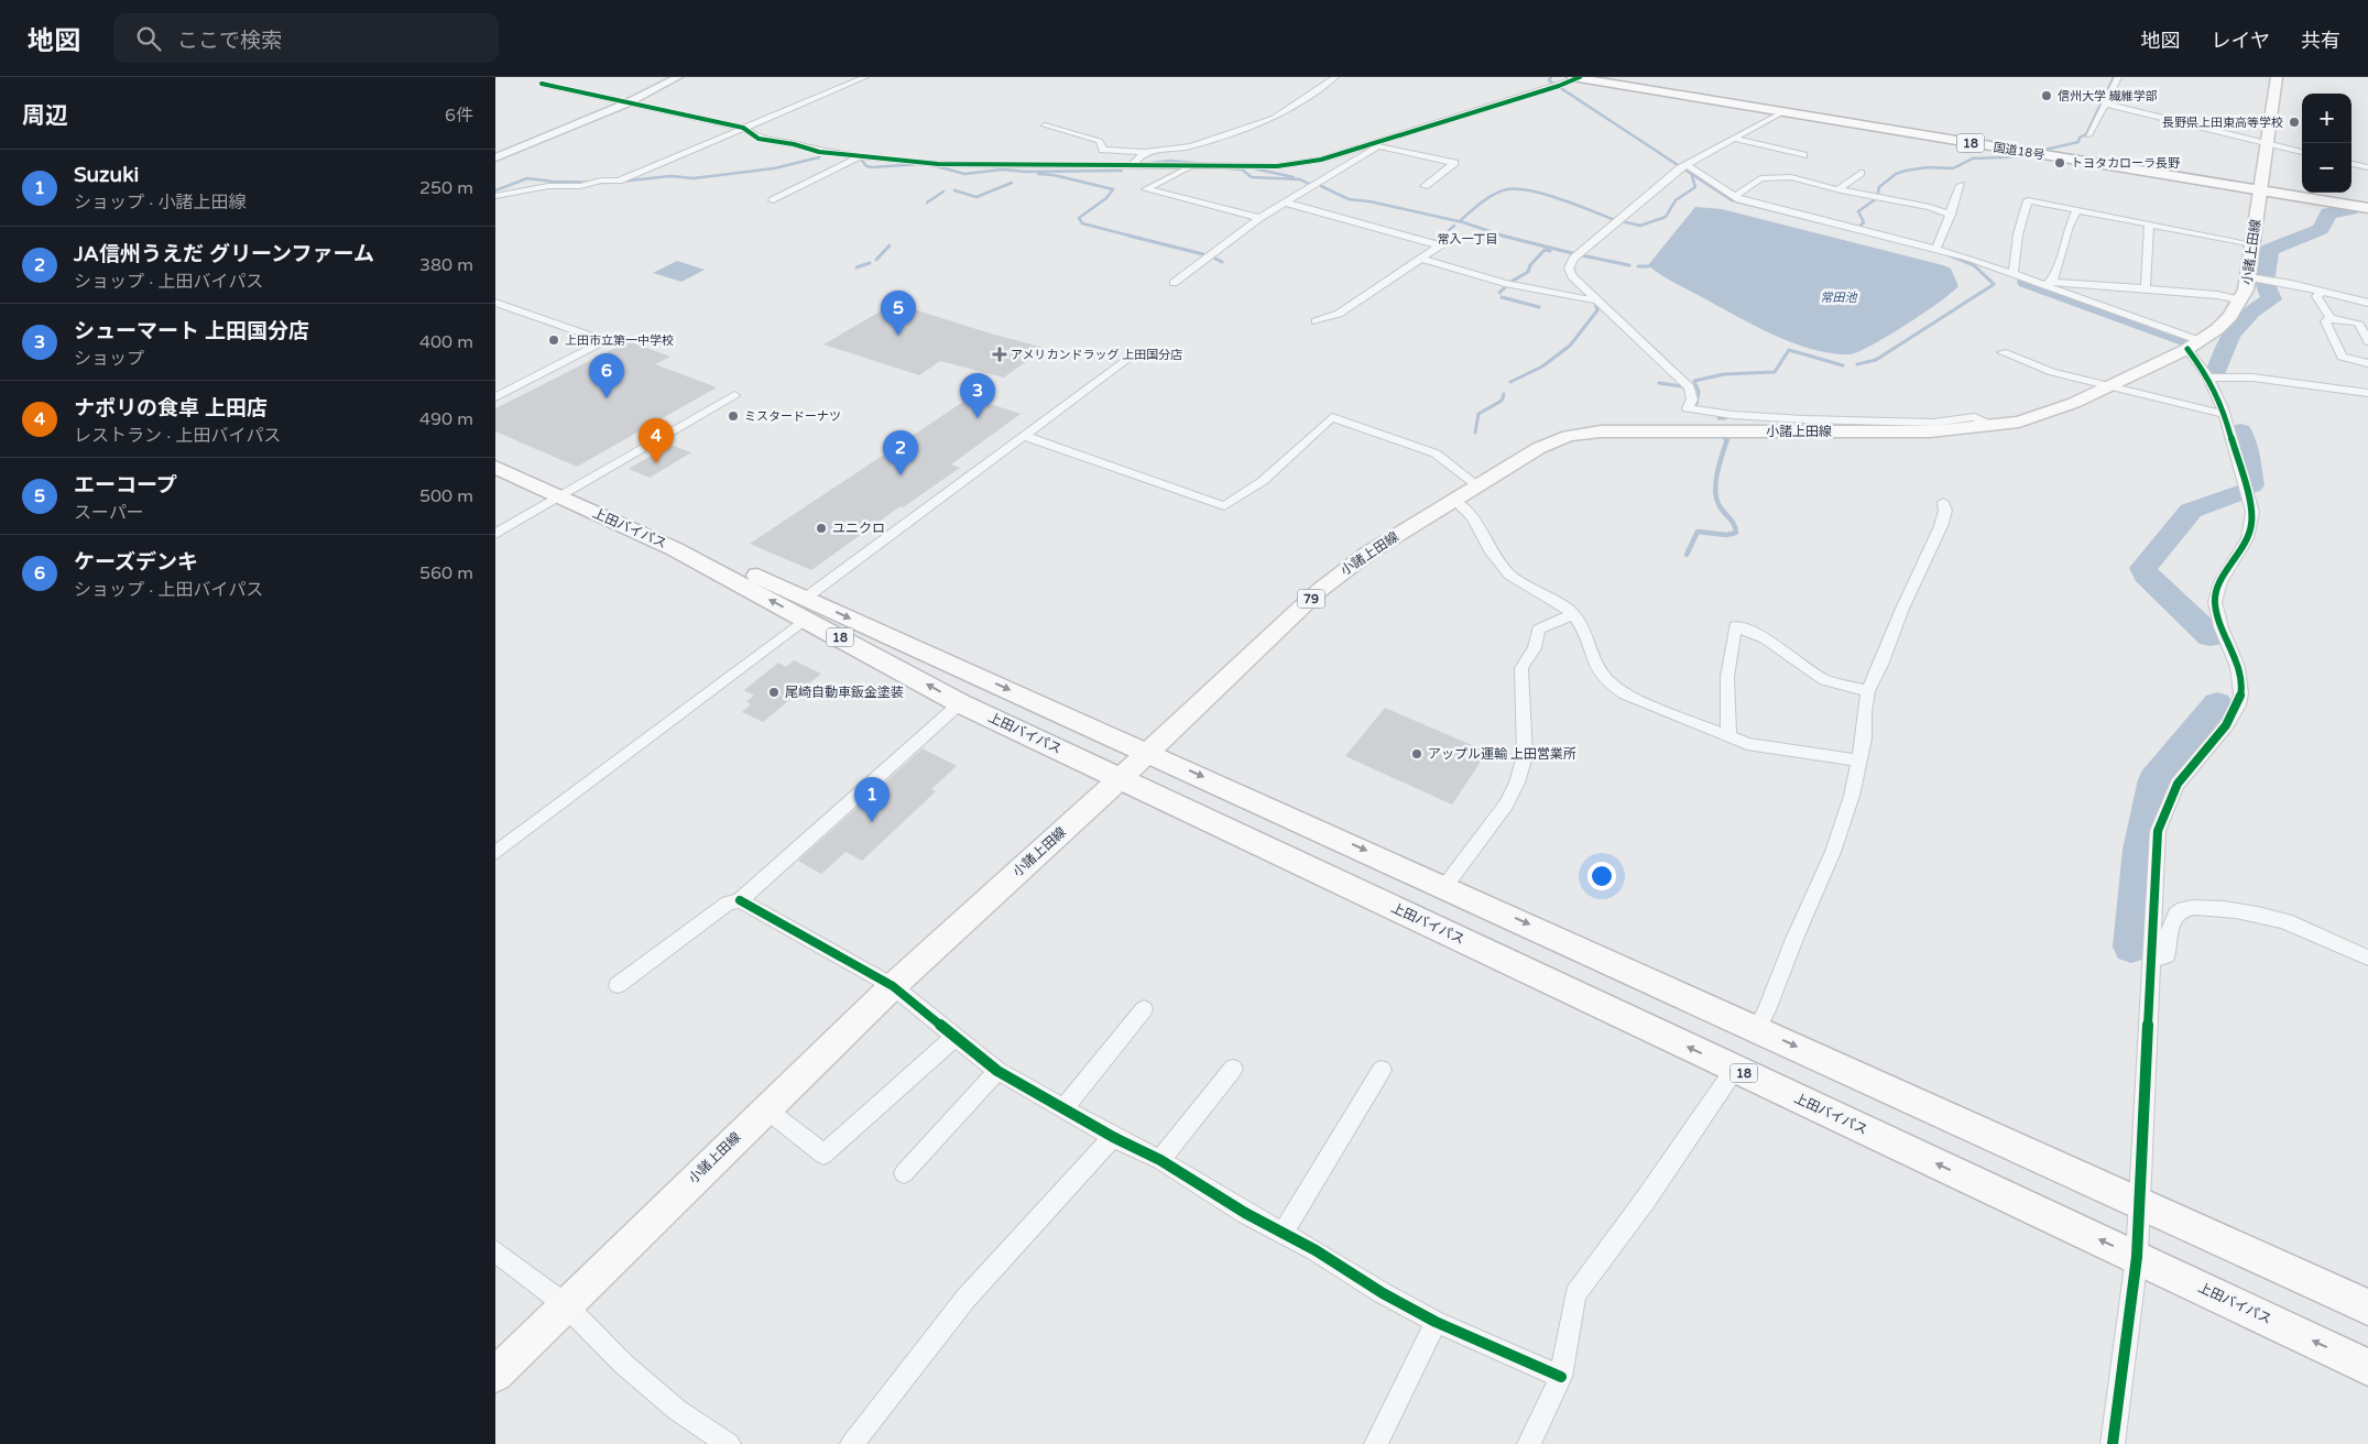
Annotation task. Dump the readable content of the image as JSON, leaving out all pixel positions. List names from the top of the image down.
{
  "streets": {
    "highway": ["18", "国道18号", "上田バイパス"],
    "main road": ["小諸上田線", "79"]
  },
  "crossings": [
    ["国道18号", "小諸上田線"],
    ["小諸上田線", "上田バイパス"]
  ],
  "districts": ["常入一丁目"],
  "water": ["常田池"],
  "places": {
    "other": [
      "信州大学 繊維学部",
      "長野県上田東高等学校",
      "トヨタカローラ長野",
      "上田市立第一中学校",
      "ミスタードーナツ",
      "ユニクロ",
      "尾崎自動車鈑金塗装",
      "アップル運輸 上田営業所"
    ],
    "health": ["アメリカンドラッグ 上田国分店"]
  },
  "page": {
    "header": "地図",
    "search": "ここで検索",
    "nav": ["地図", "レイヤ", "共有"],
    "heading": ["周辺", "6件"],
    "map_buttons": ["+", "−"],
    "list": [
      {
        "mark": "1",
        "name": "Suzuki",
        "note": "ショップ · 小諸上田線",
        "value": "250 m"
      },
      {
        "mark": "2",
        "name": "JA信州うえだ グリーンファーム",
        "note": "ショップ · 上田バイパス",
        "value": "380 m"
      },
      {
        "mark": "3",
        "name": "シューマート 上田国分店",
        "note": "ショップ",
        "value": "400 m"
      },
      {
        "mark": "4",
        "name": "ナポリの食卓 上田店",
        "note": "レストラン · 上田バイパス",
        "value": "490 m"
      },
      {
        "mark": "5",
        "name": "エーコープ",
        "note": "スーパー",
        "value": "500 m"
      },
      {
        "mark": "6",
        "name": "ケーズデンキ",
        "note": "ショップ · 上田バイパス",
        "value": "560 m"
      }
    ],
    "pins": [
      "5",
      "6",
      "3",
      "4",
      "2",
      "1"
    ]
  }
}
